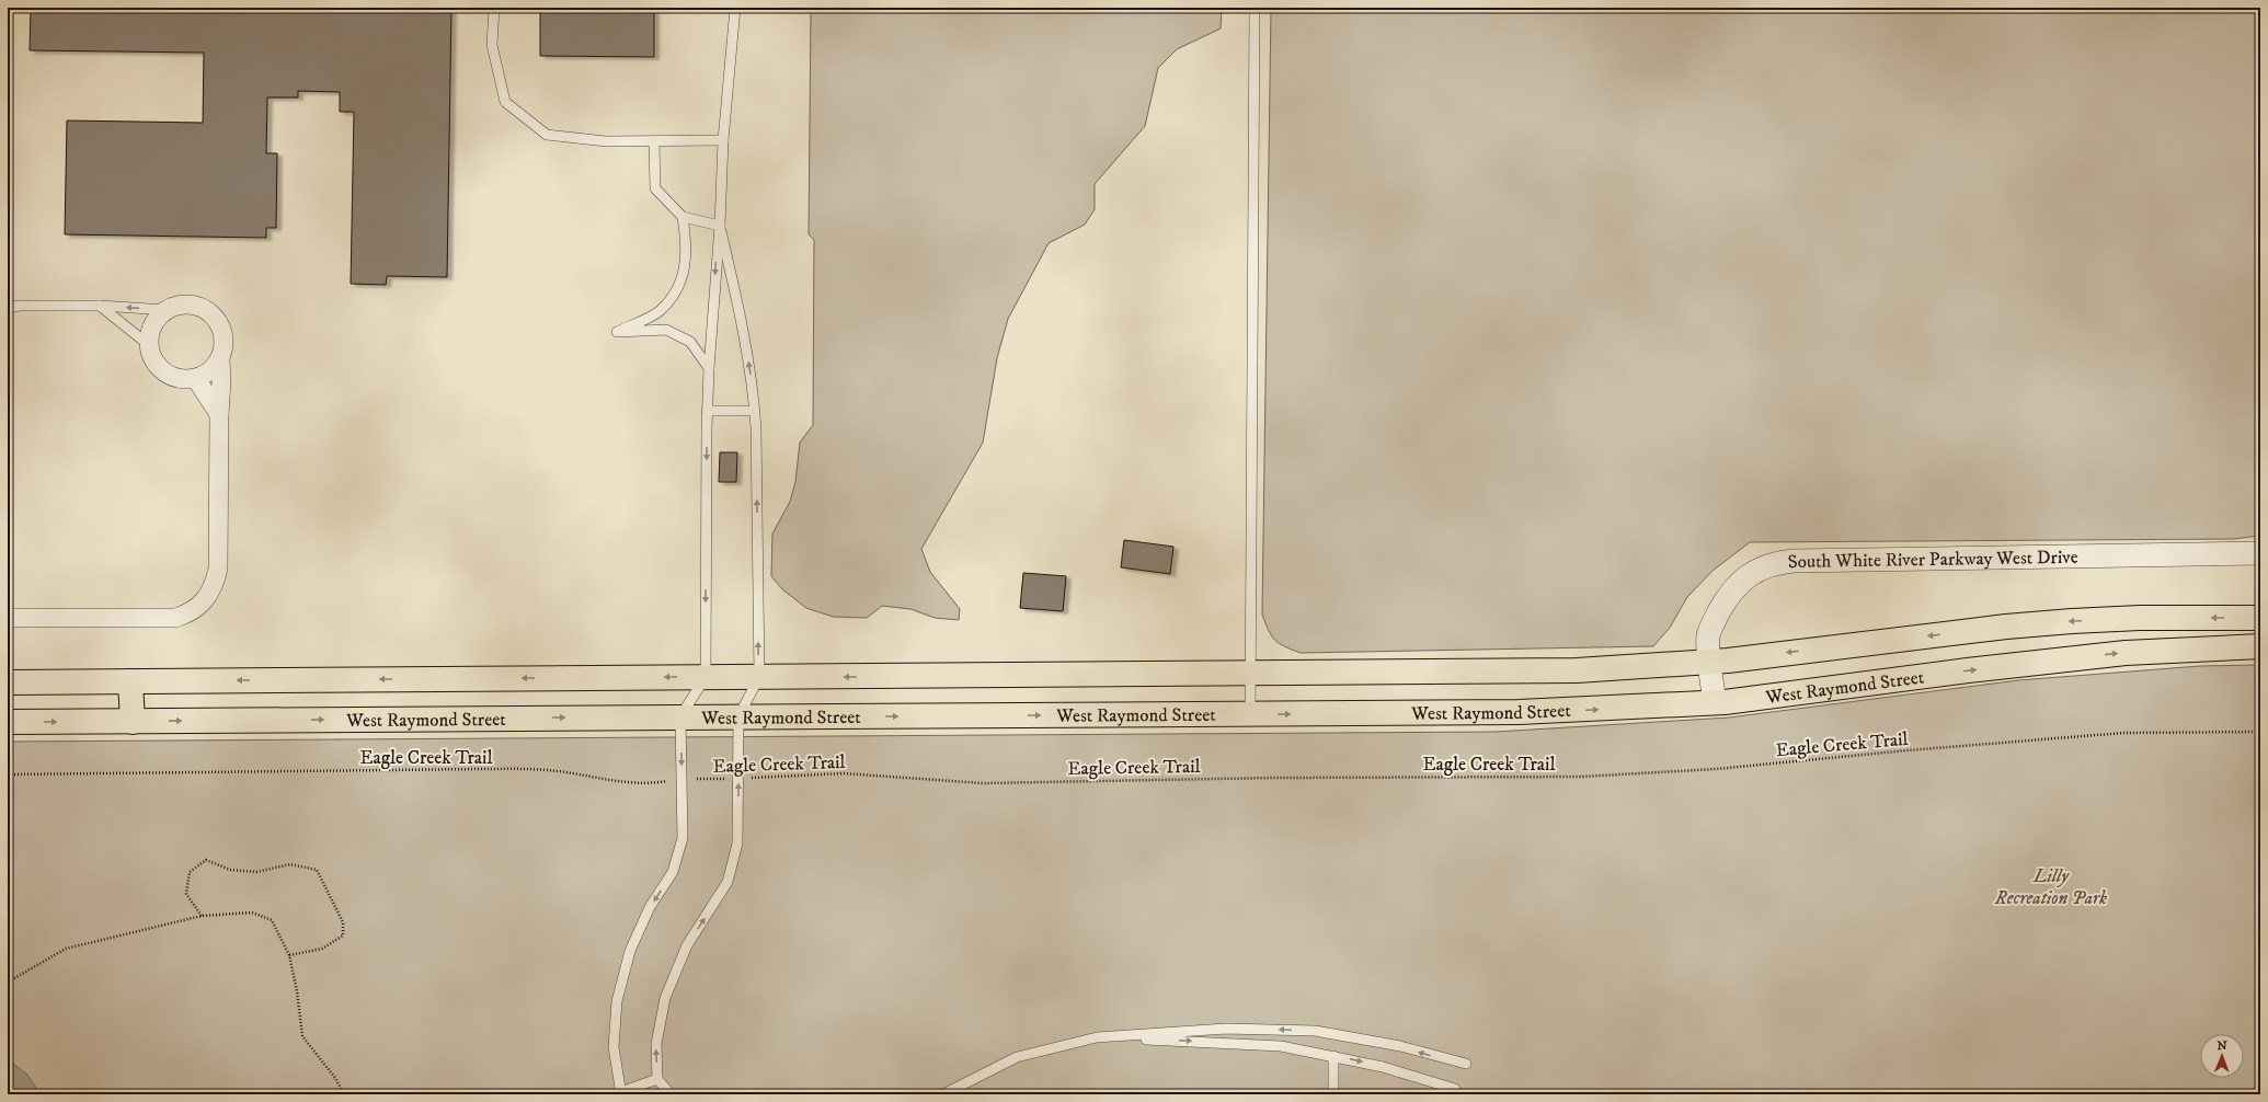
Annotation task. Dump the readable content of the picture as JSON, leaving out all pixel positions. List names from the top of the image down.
{
  "streets": {
    "main road": ["West Raymond Street"],
    "street": ["South White River Parkway West Drive"],
    "path": ["Eagle Creek Trail"]
  },
  "crossings": [
    ["South White River Parkway West Drive", "West Raymond Street"]
  ],
  "parks": ["Lilly Recreation Park"],
  "north": "top"
}
